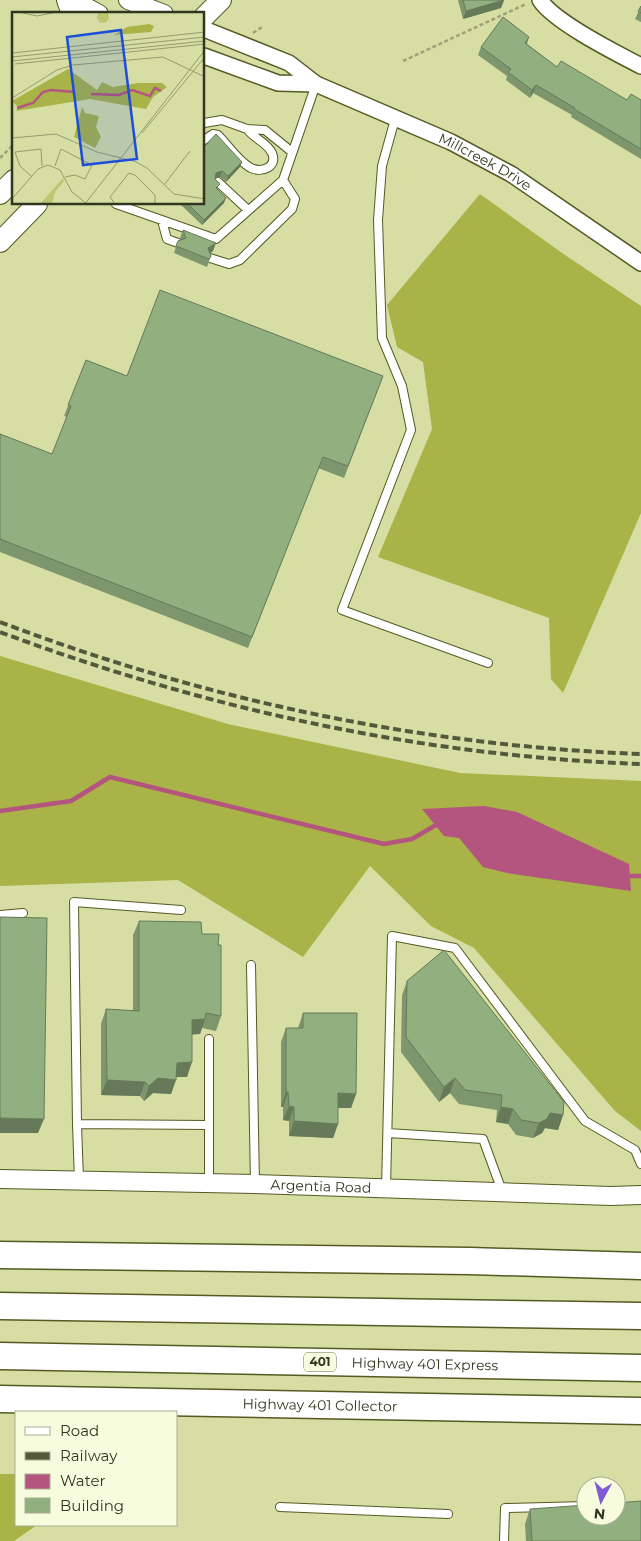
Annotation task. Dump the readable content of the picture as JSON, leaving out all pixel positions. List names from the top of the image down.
{
  "streets": {
    "highway": ["401", "Highway 401 Express", "Highway 401 Collector"],
    "street": ["Millcreek Drive", "Argentia Road"]
  },
  "legend": [
    "Road",
    "Railway",
    "Water",
    "Building"
  ],
  "north": "bottom"
}
